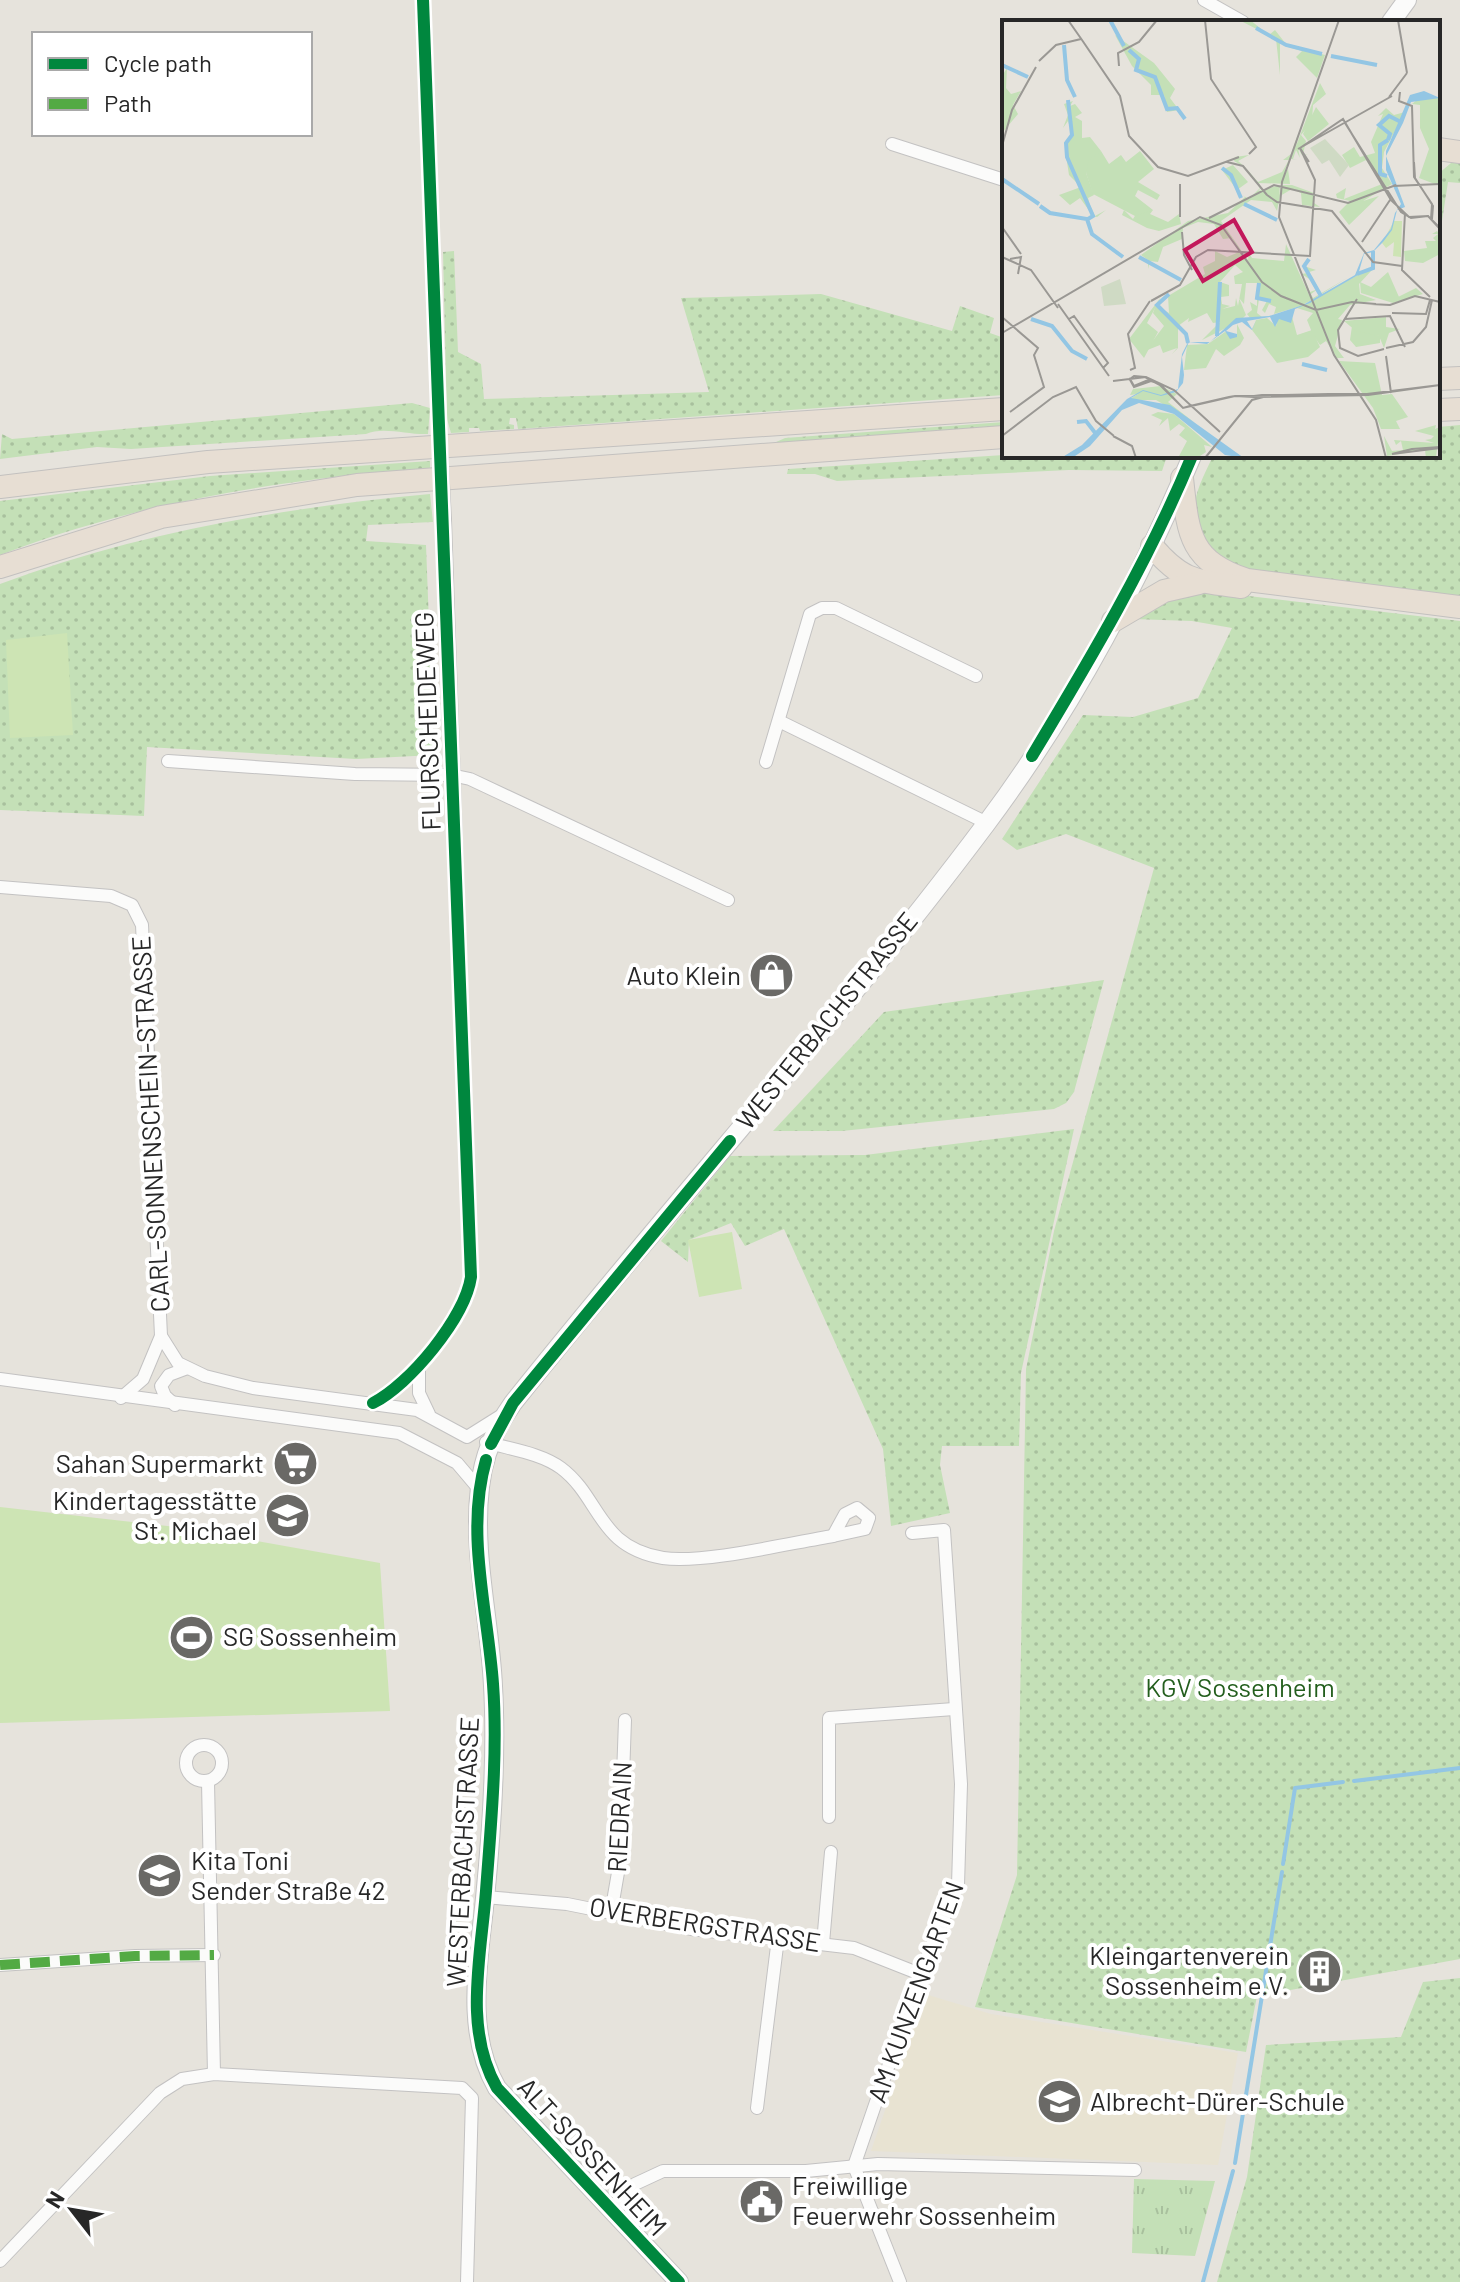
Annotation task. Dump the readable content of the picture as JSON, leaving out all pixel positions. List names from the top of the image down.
{
  "streets": {
    "main road": ["WESTERBACHSTRASSE", "ALT-SOSSENHEIM"],
    "street": [
      "FLURSCHEIDEWEG",
      "CARL-SONNENSCHEIN-STRASSE",
      "RIEDRAIN",
      "OVERBERGSTRASSE",
      "AM KUNZENGARTEN"
    ]
  },
  "crossings": [
    ["WESTERBACHSTRASSE", "OVERBERGSTRASSE"],
    ["WESTERBACHSTRASSE", "ALT-SOSSENHEIM"],
    ["RIEDRAIN", "OVERBERGSTRASSE"],
    ["OVERBERGSTRASSE", "AM KUNZENGARTEN"]
  ],
  "parks": ["KGV Sossenheim"],
  "places": {
    "shop": ["Auto Klein"],
    "supermarket": ["Sahan Supermarkt"],
    "school or university": ["Kindertagesstätte St. Michael", "Kita Toni Sender Straße 42", "Albrecht-Dürer-Schule"],
    "sports": ["SG Sossenheim"],
    "building": ["Kleingartenverein Sossenheim e.V."],
    "public building": ["Freiwillige Feuerwehr Sossenheim"]
  },
  "legend": ["Cycle path", "Path"],
  "north": "top left"
}
